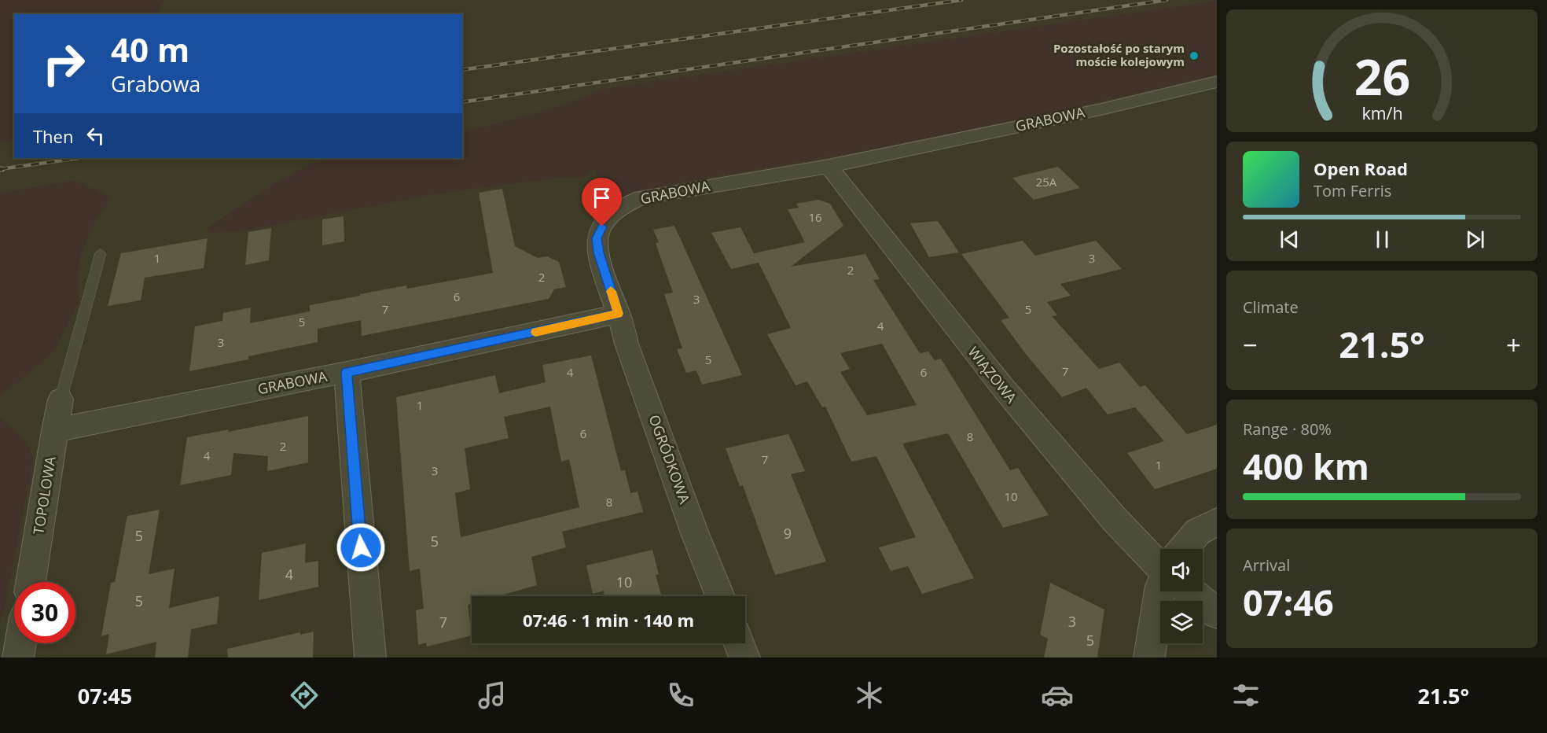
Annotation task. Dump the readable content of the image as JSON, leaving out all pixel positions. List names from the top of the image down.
{
  "streets": {
    "street": [
      "GRABOWA",
      "WIĄZOWA",
      "OGRÓDKOWA",
      "TOPOLOWA"
    ]
  },
  "crossings": [
    ["GRABOWA", "WIĄZOWA"],
    ["GRABOWA", "OGRÓDKOWA"],
    ["GRABOWA", "TOPOLOWA"]
  ],
  "places": ["Pozostałość po starym moście kolejowym"],
  "house_numbers": [
    "25A",
    "16",
    "1",
    "3",
    "2",
    "2",
    "6",
    "3",
    "7",
    "5",
    "5",
    "4",
    "3",
    "5",
    "7",
    "4",
    "6",
    "1",
    "6",
    "8",
    "2",
    "4",
    "7",
    "1",
    "3",
    "10",
    "8",
    "9",
    "5",
    "5",
    "4",
    "10",
    "5",
    "3",
    "7",
    "5"
  ],
  "page": {
    "turn": ["40 m", "Grabowa"],
    "then": "Then",
    "song": ["Open Road", "Tom Ferris"],
    "tile": [
      "Climate",
      ["Range · 80%", "400 km"],
      ["Arrival", "07:46"]
    ],
    "heat": ["−", "21.5°", "+"],
    "limit": "30",
    "trip": "07:46 · 1 min · 140 m",
    "tabs": ["07:45", "21.5°"],
    "gauge": ["26", "km/h"]
  }
}
